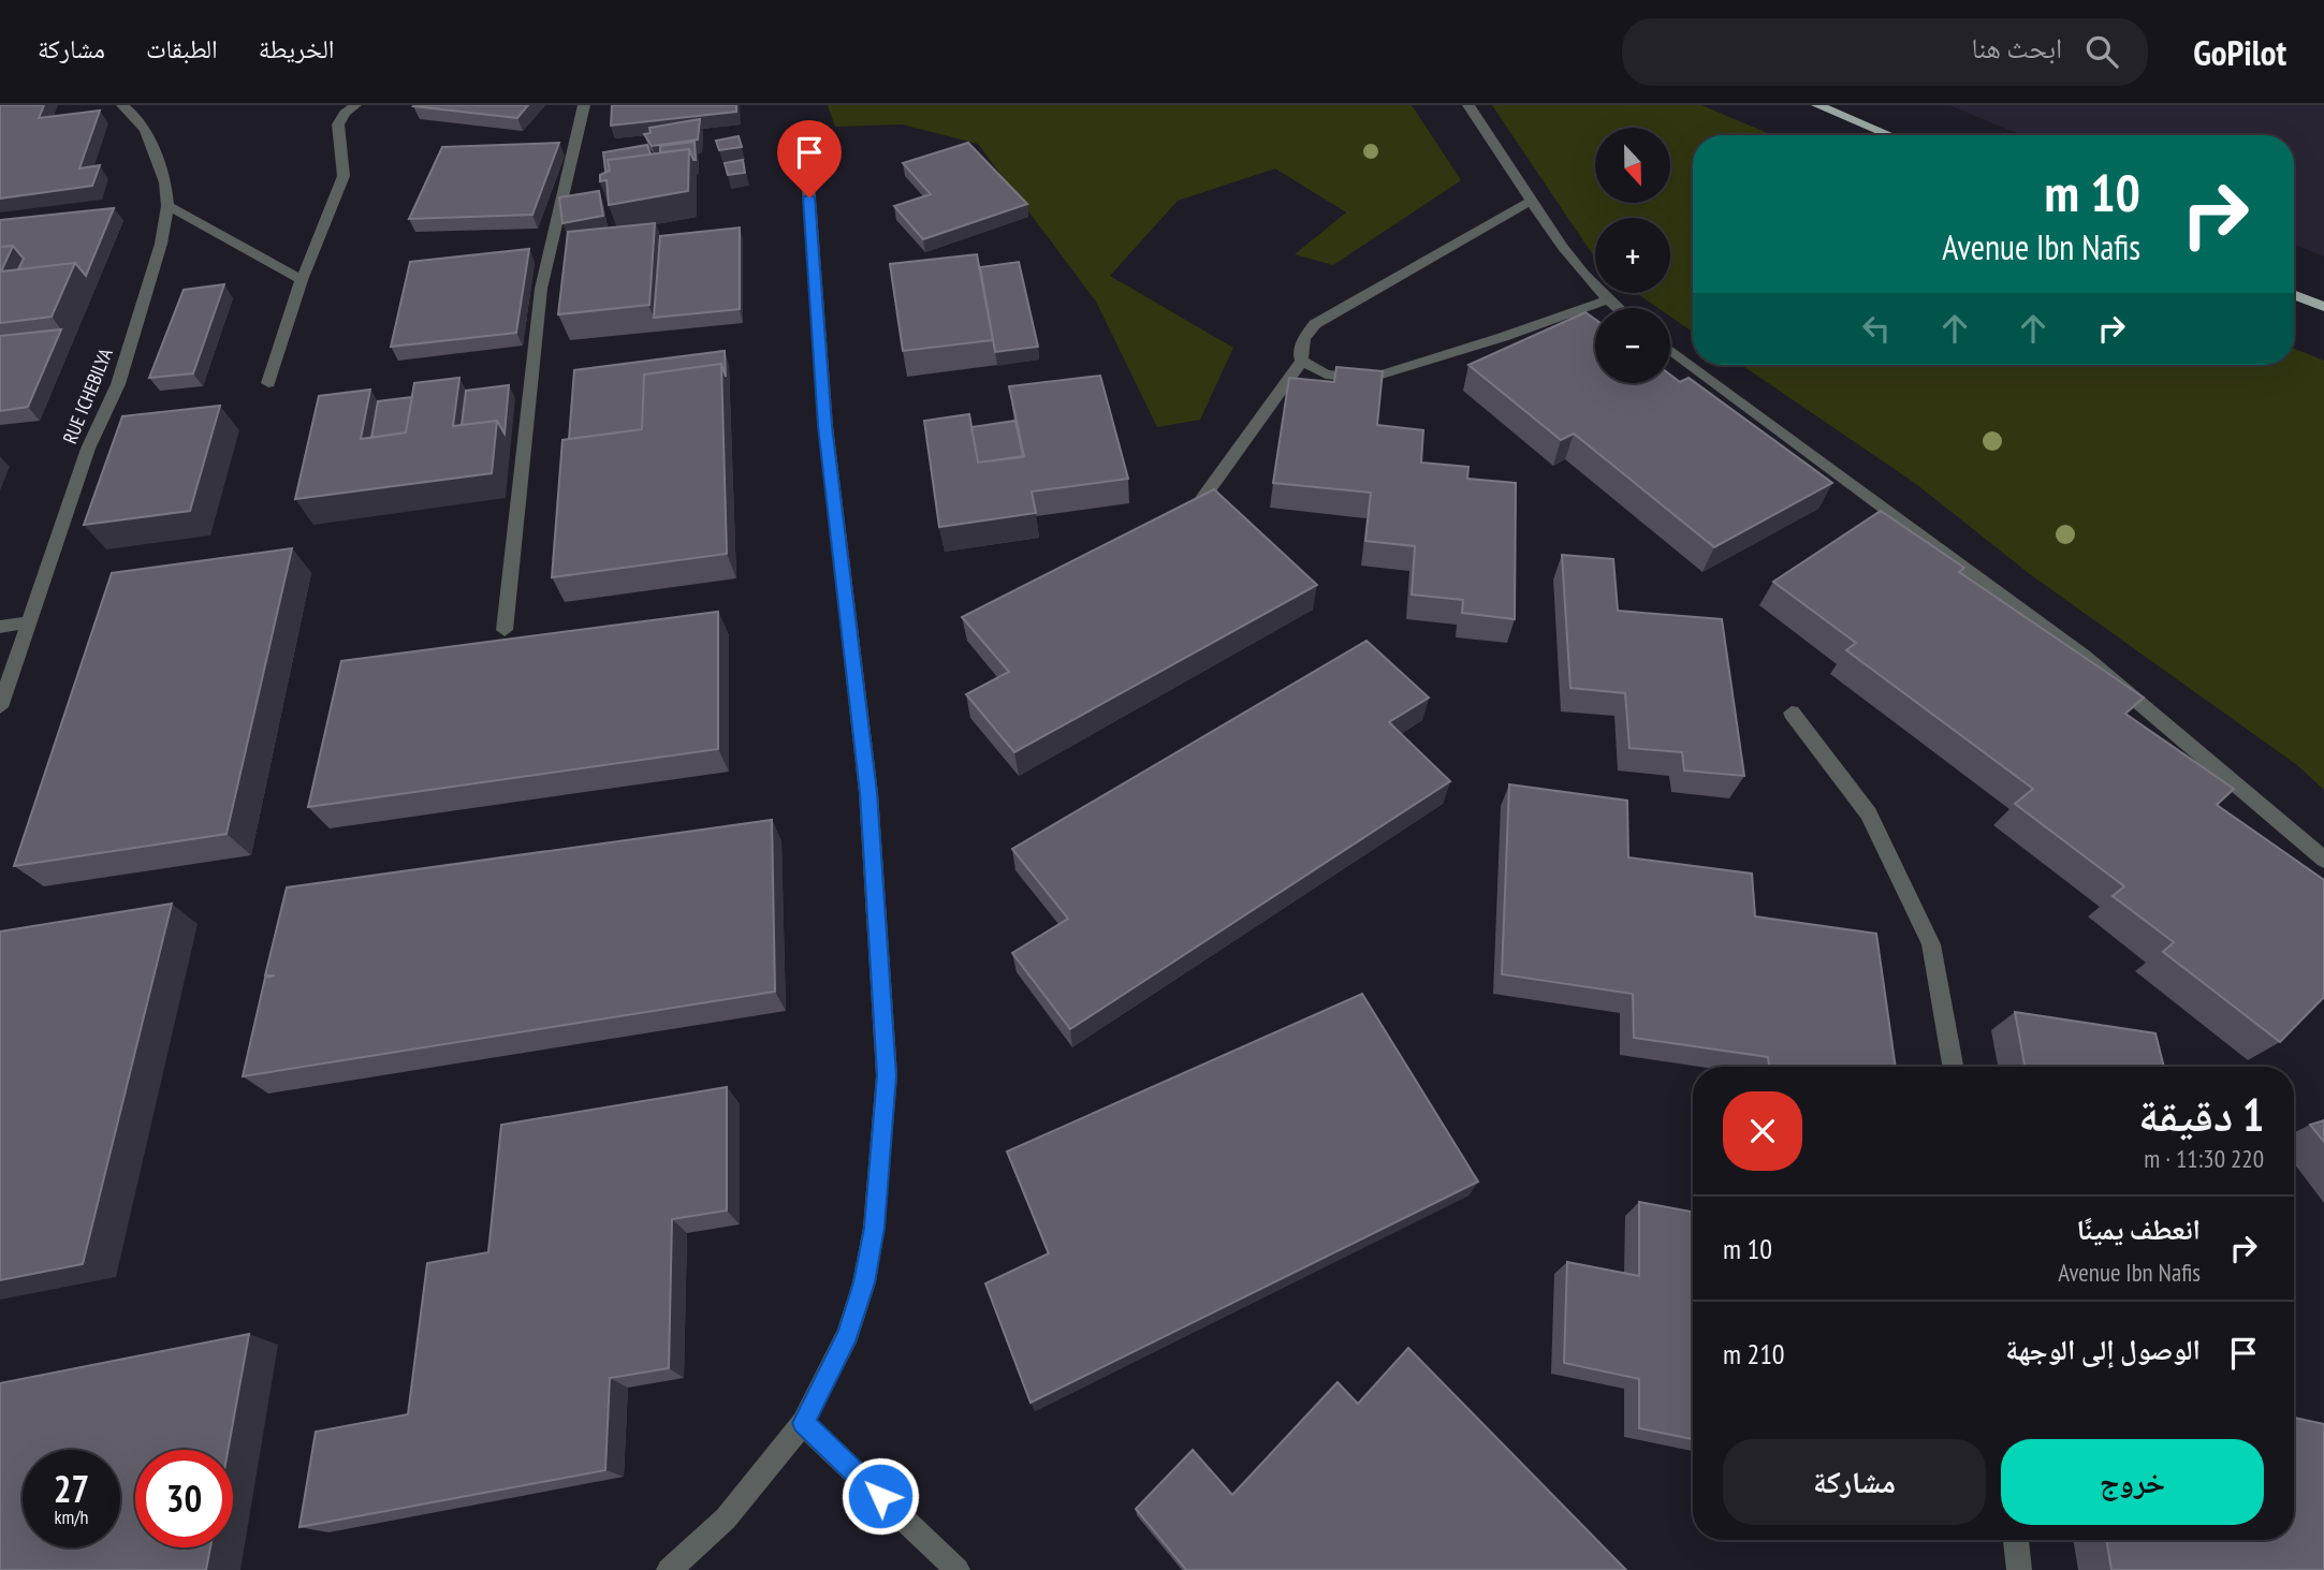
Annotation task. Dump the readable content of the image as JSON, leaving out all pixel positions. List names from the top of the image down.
{
  "streets": {
    "street": ["RUE ICHEBILYA"]
  },
  "north": "bottom",
  "page": {
    "header": "GoPilot",
    "search": "ابحث هنا",
    "nav": ["الخريطة", "الطبقات", "مشاركة"],
    "map_buttons": ["+", "−"],
    "turn": ["10 m", "Avenue Ibn Nafis"],
    "heading": ["1 دقيقة", "220 m · 11:30"],
    "list": [
      {
        "name": "انعطف يمينًا",
        "note": "Avenue Ibn Nafis",
        "value": "10 m"
      },
      {
        "name": "الوصول إلى الوجهة",
        "value": "210 m"
      }
    ],
    "buttons": ["خروج", "مشاركة"],
    "speed": "27 km/h",
    "limit": "30"
  }
}
